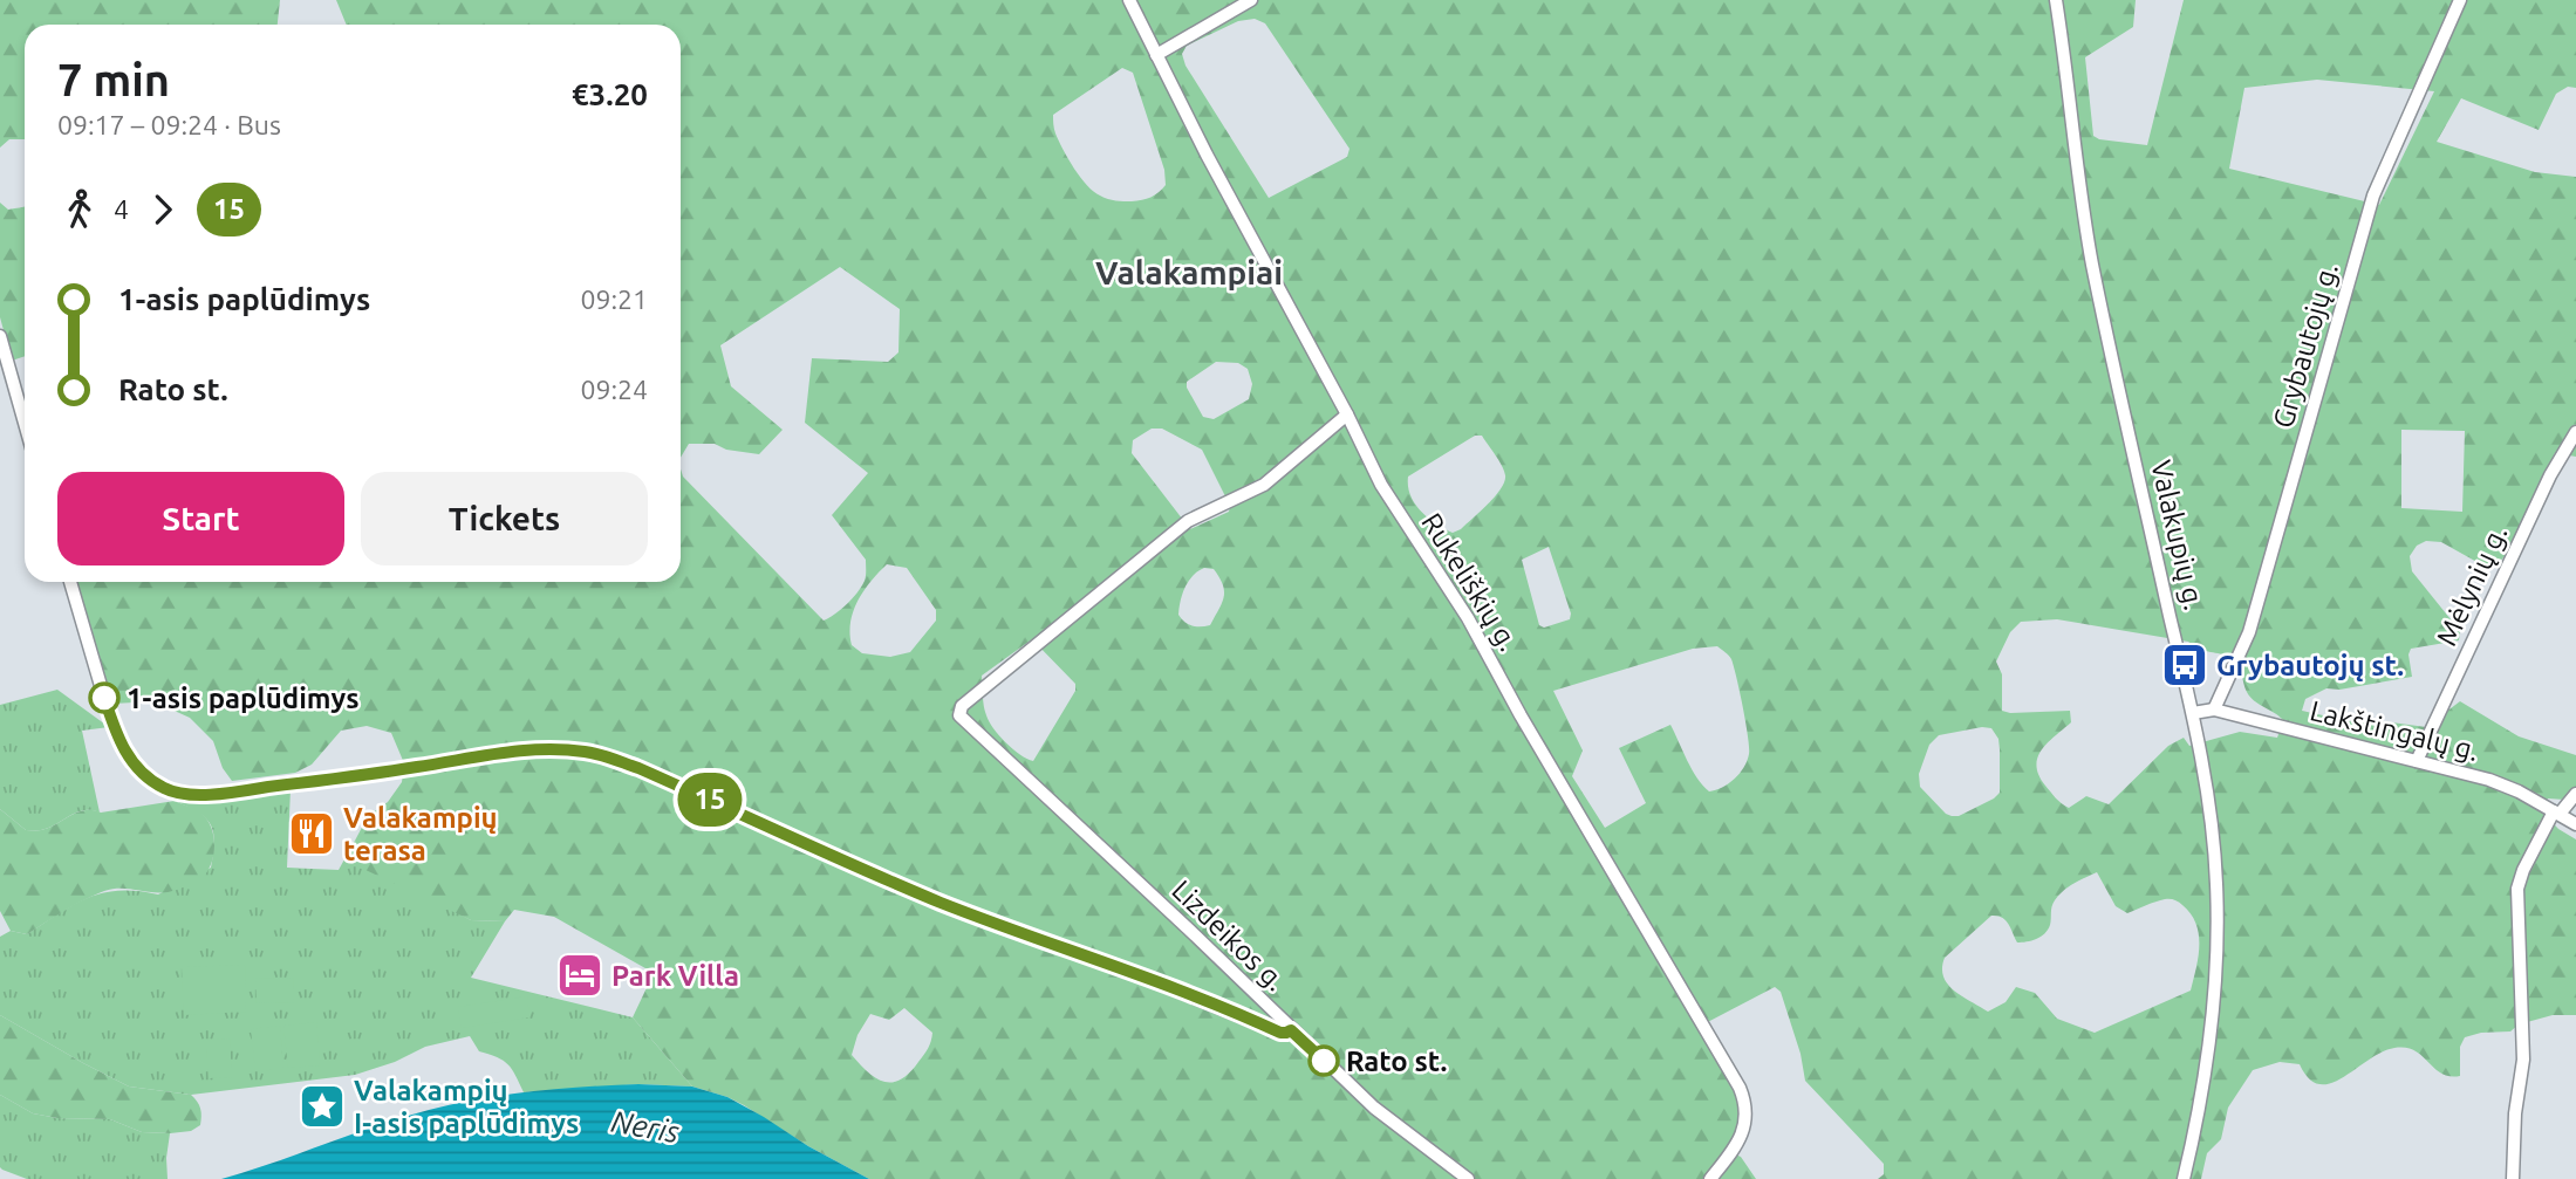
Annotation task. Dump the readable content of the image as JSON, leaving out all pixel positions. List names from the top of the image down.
{
  "streets": {
    "street": [
      "Grybautojų g.",
      "Valakupių g.",
      "Rukeliškių g.",
      "Mėlynių g.",
      "Lakštingalų g.",
      "Lizdeikos g."
    ]
  },
  "crossings": [
    ["Grybautojų g.", "Lakštingalų g."],
    ["Valakupių g.", "Lakštingalų g."],
    ["Rukeliškių g.", "Lizdeikos g."],
    ["Mėlynių g.", "Lakštingalų g."]
  ],
  "districts": ["Valakampiai"],
  "water": ["Neris"],
  "places": {
    "bus stop": ["Grybautojų st."],
    "other": ["1-asis paplūdimys", "Rato st."],
    "restaurant": ["Valakampių terasa"],
    "hotel": ["Park Villa"],
    "place": ["Valakampių I-asis paplūdimys"]
  },
  "lines": ["bus line 15"],
  "page": {
    "on_map": "15",
    "heading": ["7 min", "09:17 – 09:24 · Bus", "€3.20"],
    "legs": ["4", "15"],
    "list": [
      {
        "name": "1-asis paplūdimys",
        "value": "09:21"
      },
      {
        "name": "Rato st.",
        "value": "09:24"
      }
    ],
    "buttons": ["Start", "Tickets"]
  }
}
